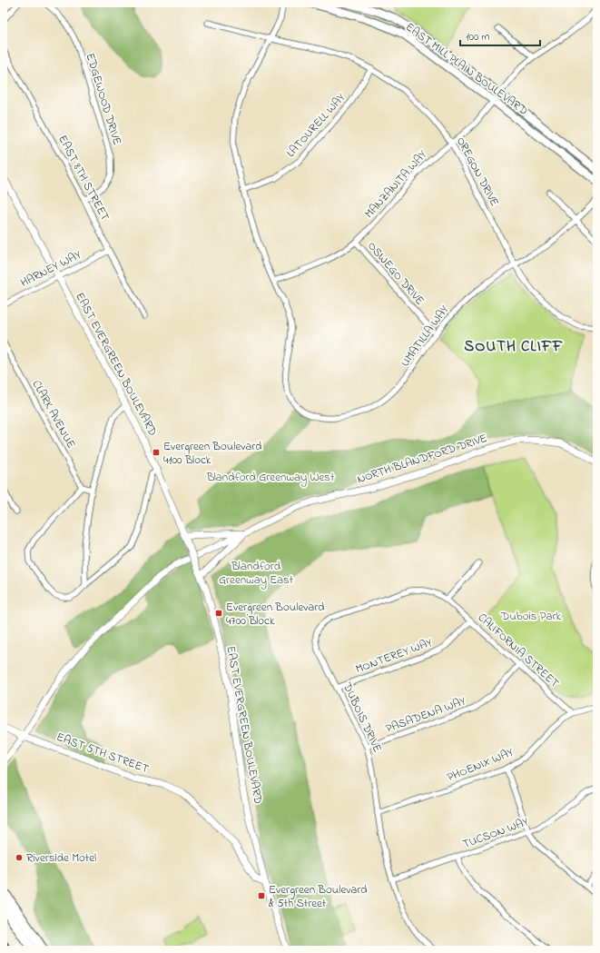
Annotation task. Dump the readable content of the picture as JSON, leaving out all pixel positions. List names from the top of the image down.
{
  "streets": {
    "main road": ["EAST MILL PLAIN BOULEVARD"],
    "street": [
      "EDGEWOOD DRIVE",
      "LATOURELL WAY",
      "OREGON DRIVE",
      "EAST 8TH STREET",
      "MANZANITA WAY",
      "HARNEY WAY",
      "OSWEGO DRIVE",
      "UMATILLA WAY",
      "EAST EVERGREEN BOULEVARD",
      "CLARK AVENUE",
      "NORTH BLANDFORD DRIVE",
      "CALIFORNIA STREET",
      "MONTEREY WAY",
      "PASADENA WAY",
      "DUBOIS DRIVE",
      "EAST 5TH STREET",
      "PHOENIX WAY",
      "TUCSON WAY"
    ]
  },
  "crossings": [
    ["EAST MILL PLAIN BOULEVARD", "MANZANITA WAY"],
    ["EDGEWOOD DRIVE", "EAST 8TH STREET"],
    ["LATOURELL WAY", "OREGON DRIVE"],
    ["OREGON DRIVE", "MANZANITA WAY"],
    ["OREGON DRIVE", "UMATILLA WAY"],
    ["EAST 8TH STREET", "HARNEY WAY"],
    ["MANZANITA WAY", "OSWEGO DRIVE"],
    ["MANZANITA WAY", "UMATILLA WAY"],
    ["HARNEY WAY", "EAST EVERGREEN BOULEVARD"],
    ["OSWEGO DRIVE", "UMATILLA WAY"],
    ["EAST EVERGREEN BOULEVARD", "EAST 5TH STREET"],
    ["NORTH BLANDFORD DRIVE", "EAST 5TH STREET"],
    ["CALIFORNIA STREET", "MONTEREY WAY"],
    ["CALIFORNIA STREET", "PASADENA WAY"],
    ["CALIFORNIA STREET", "DUBOIS DRIVE"],
    ["CALIFORNIA STREET", "PHOENIX WAY"],
    ["MONTEREY WAY", "DUBOIS DRIVE"],
    ["PASADENA WAY", "DUBOIS DRIVE"],
    ["DUBOIS DRIVE", "PHOENIX WAY"],
    ["DUBOIS DRIVE", "TUCSON WAY"]
  ],
  "districts": ["SOUTH CLIFF"],
  "parks": ["Blandford Greenway West", "Blandford Greenway East", "Dubois Park"],
  "places": {
    "transit": ["Evergreen Boulevard 4100 Block", "Evergreen Boulevard 4700 Block", "Evergreen Boulevard & 5th Street"],
    "other": ["Riverside Motel"]
  },
  "scale_bar": "100 m"
}
